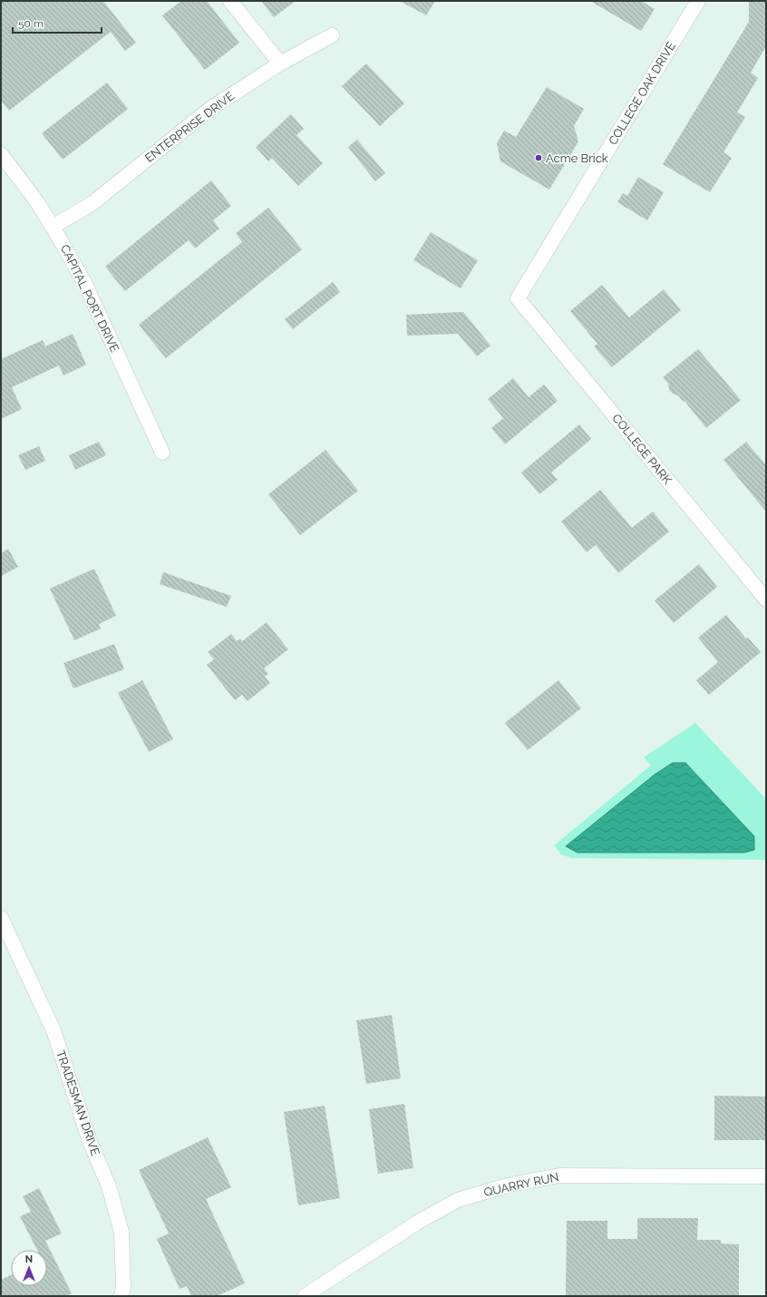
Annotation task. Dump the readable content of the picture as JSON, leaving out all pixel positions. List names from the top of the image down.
{
  "streets": {
    "street": [
      "COLLEGE OAK DRIVE",
      "ENTERPRISE DRIVE",
      "CAPITAL PORT DRIVE",
      "COLLEGE PARK",
      "TRADESMAN DRIVE",
      "QUARRY RUN"
    ]
  },
  "crossings": [
    ["COLLEGE OAK DRIVE", "COLLEGE PARK"],
    ["ENTERPRISE DRIVE", "CAPITAL PORT DRIVE"]
  ],
  "places": ["Acme Brick"],
  "scale_bar": "50 m",
  "north": "top"
}
